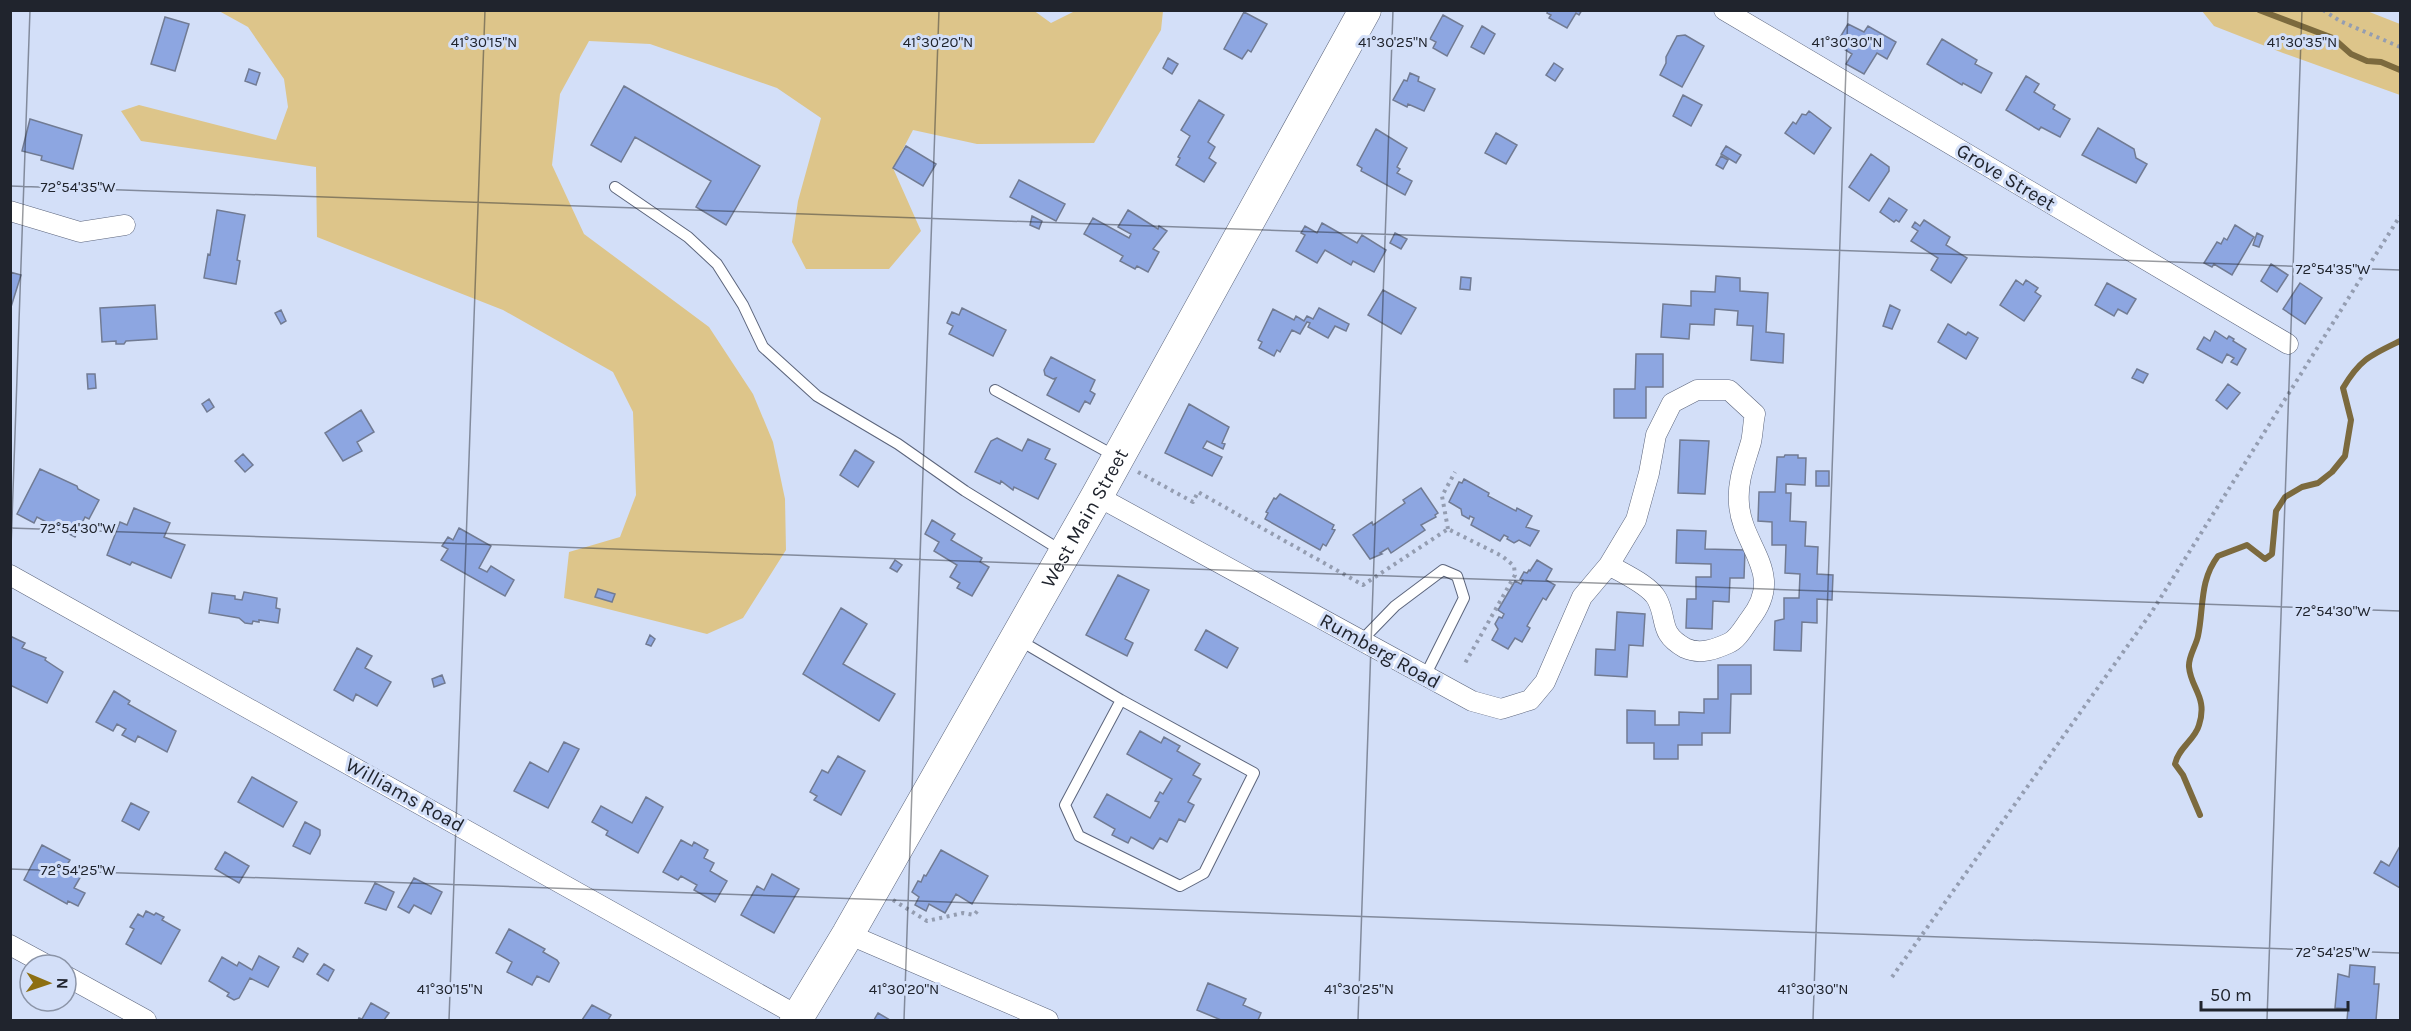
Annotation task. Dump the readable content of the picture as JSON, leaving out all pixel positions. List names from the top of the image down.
{
  "streets": {
    "main road": ["West Main Street"],
    "street": ["Grove Street", "Rumberg Road", "Williams Road"]
  },
  "crossings": [
    ["West Main Street", "Rumberg Road"],
    ["West Main Street", "Williams Road"]
  ],
  "scale_bar": "50 m",
  "north": "right",
  "coordinates": [
    "41°30'15\"N",
    "41°30'20\"N",
    "41°30'25\"N",
    "41°30'30\"N",
    "41°30'35\"N",
    "72°54'35\"W",
    "72°54'30\"W",
    "72°54'25\"W"
  ]
}
